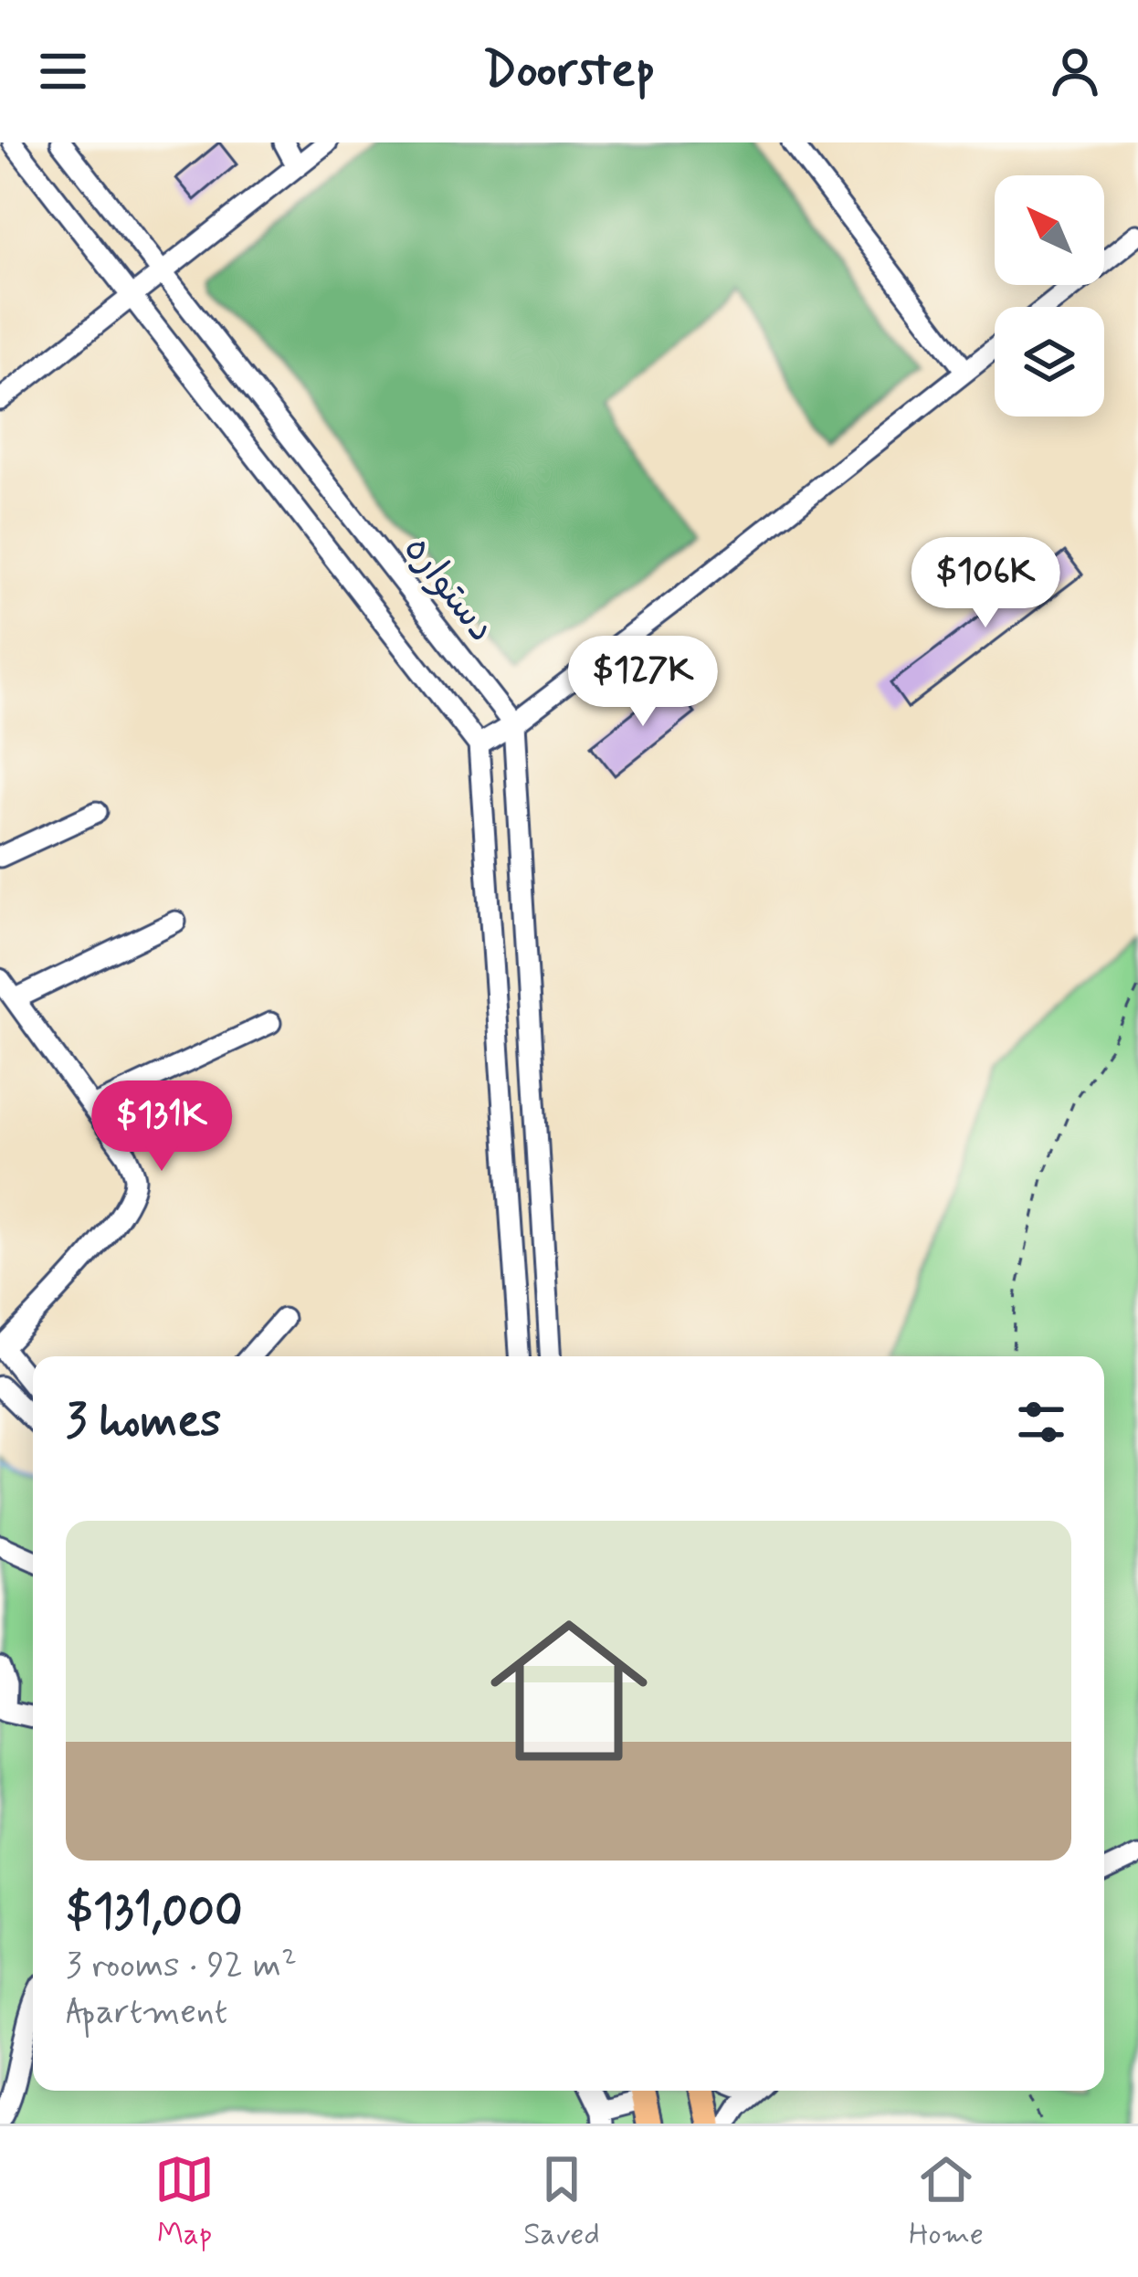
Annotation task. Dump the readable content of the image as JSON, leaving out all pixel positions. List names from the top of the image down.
{
  "streets": {
    "street": ["دستواره"]
  },
  "north": "top left",
  "page": {
    "header": "Doorstep",
    "price": ["$106K", "$127K", "$131K"],
    "heading": "3 homes",
    "list": [
      {
        "name": "$131,000",
        "note": "3 rooms · 92 m² · Apartment"
      }
    ],
    "tabs": ["Map", "Saved", "Home"]
  }
}
